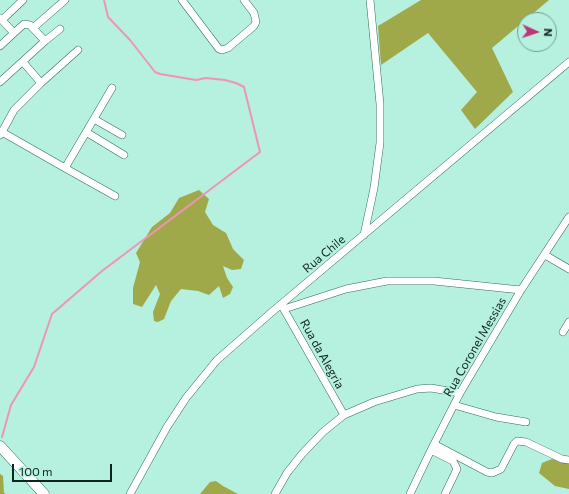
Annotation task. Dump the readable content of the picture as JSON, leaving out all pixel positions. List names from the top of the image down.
{
  "streets": {
    "street": ["Rua Chile", "Rua Coronel Messias", "Rua da Alegria"]
  },
  "crossings": [
    ["Rua Chile", "Rua da Alegria"]
  ],
  "scale_bar": "100 m",
  "north": "right"
}
